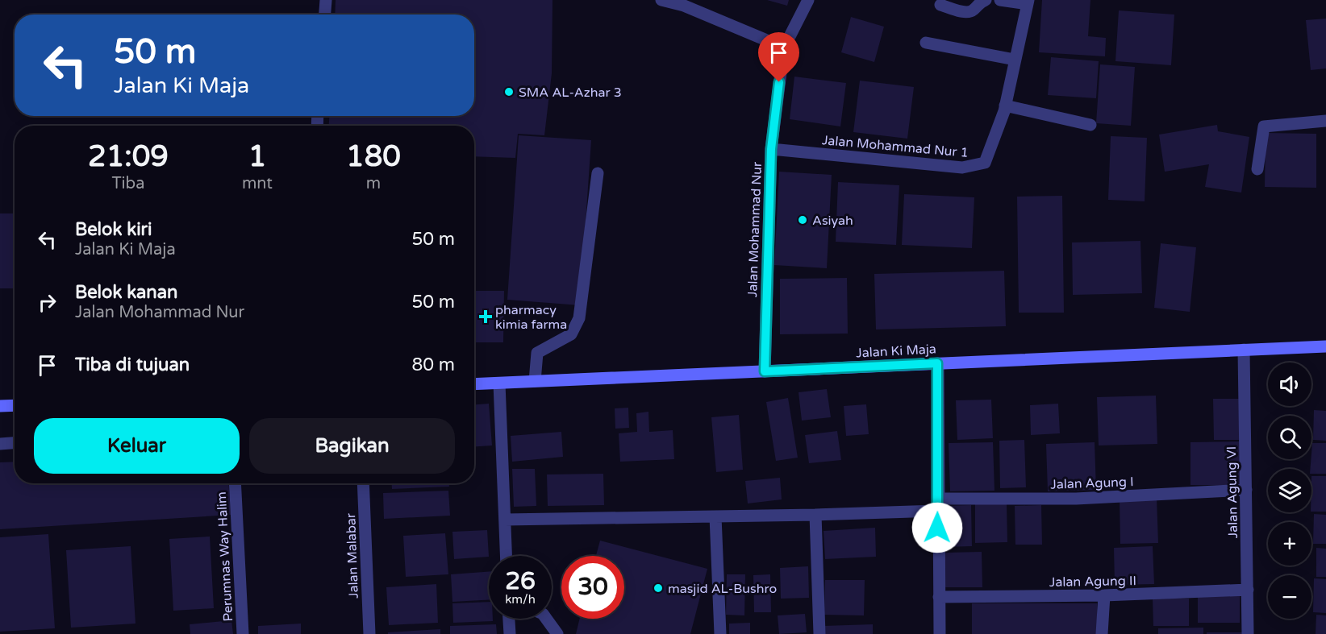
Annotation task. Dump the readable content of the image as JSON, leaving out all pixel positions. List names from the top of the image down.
{
  "streets": {
    "main road": ["Jalan Ki Maja"],
    "street": [
      "Jalan Mohammad Nur 1",
      "Jalan Mohammad Nur",
      "Jalan Agung I",
      "Jalan Agung VI",
      "Jalan Malabar",
      "Perumnas Way Halim",
      "Jalan Agung II"
    ]
  },
  "crossings": [
    ["Jalan Mohammad Nur 1", "Jalan Mohammad Nur"],
    ["Jalan Mohammad Nur", "Jalan Ki Maja"],
    ["Jalan Ki Maja", "Jalan Agung VI"],
    ["Jalan Agung I", "Jalan Agung VI"],
    ["Jalan Agung VI", "Jalan Agung II"]
  ],
  "places": {
    "other": ["SMA AL-Azhar 3", "Asiyah", "masjid AL-Bushro"],
    "health": ["pharmacy kimia farma"]
  },
  "page": {
    "turn": ["50 m", "Jalan Ki Maja"],
    "eta": [
      "21:09",
      "Tiba",
      "1",
      "mnt",
      "180",
      "m"
    ],
    "list": [
      {
        "name": "Belok kiri",
        "note": "Jalan Ki Maja",
        "value": "50 m"
      },
      {
        "name": "Belok kanan",
        "note": "Jalan Mohammad Nur",
        "value": "50 m"
      },
      {
        "name": "Tiba di tujuan",
        "value": "80 m"
      }
    ],
    "map_buttons": ["+", "−"],
    "buttons": ["Keluar", "Bagikan"],
    "speed": "26 km/h",
    "limit": "30"
  }
}
